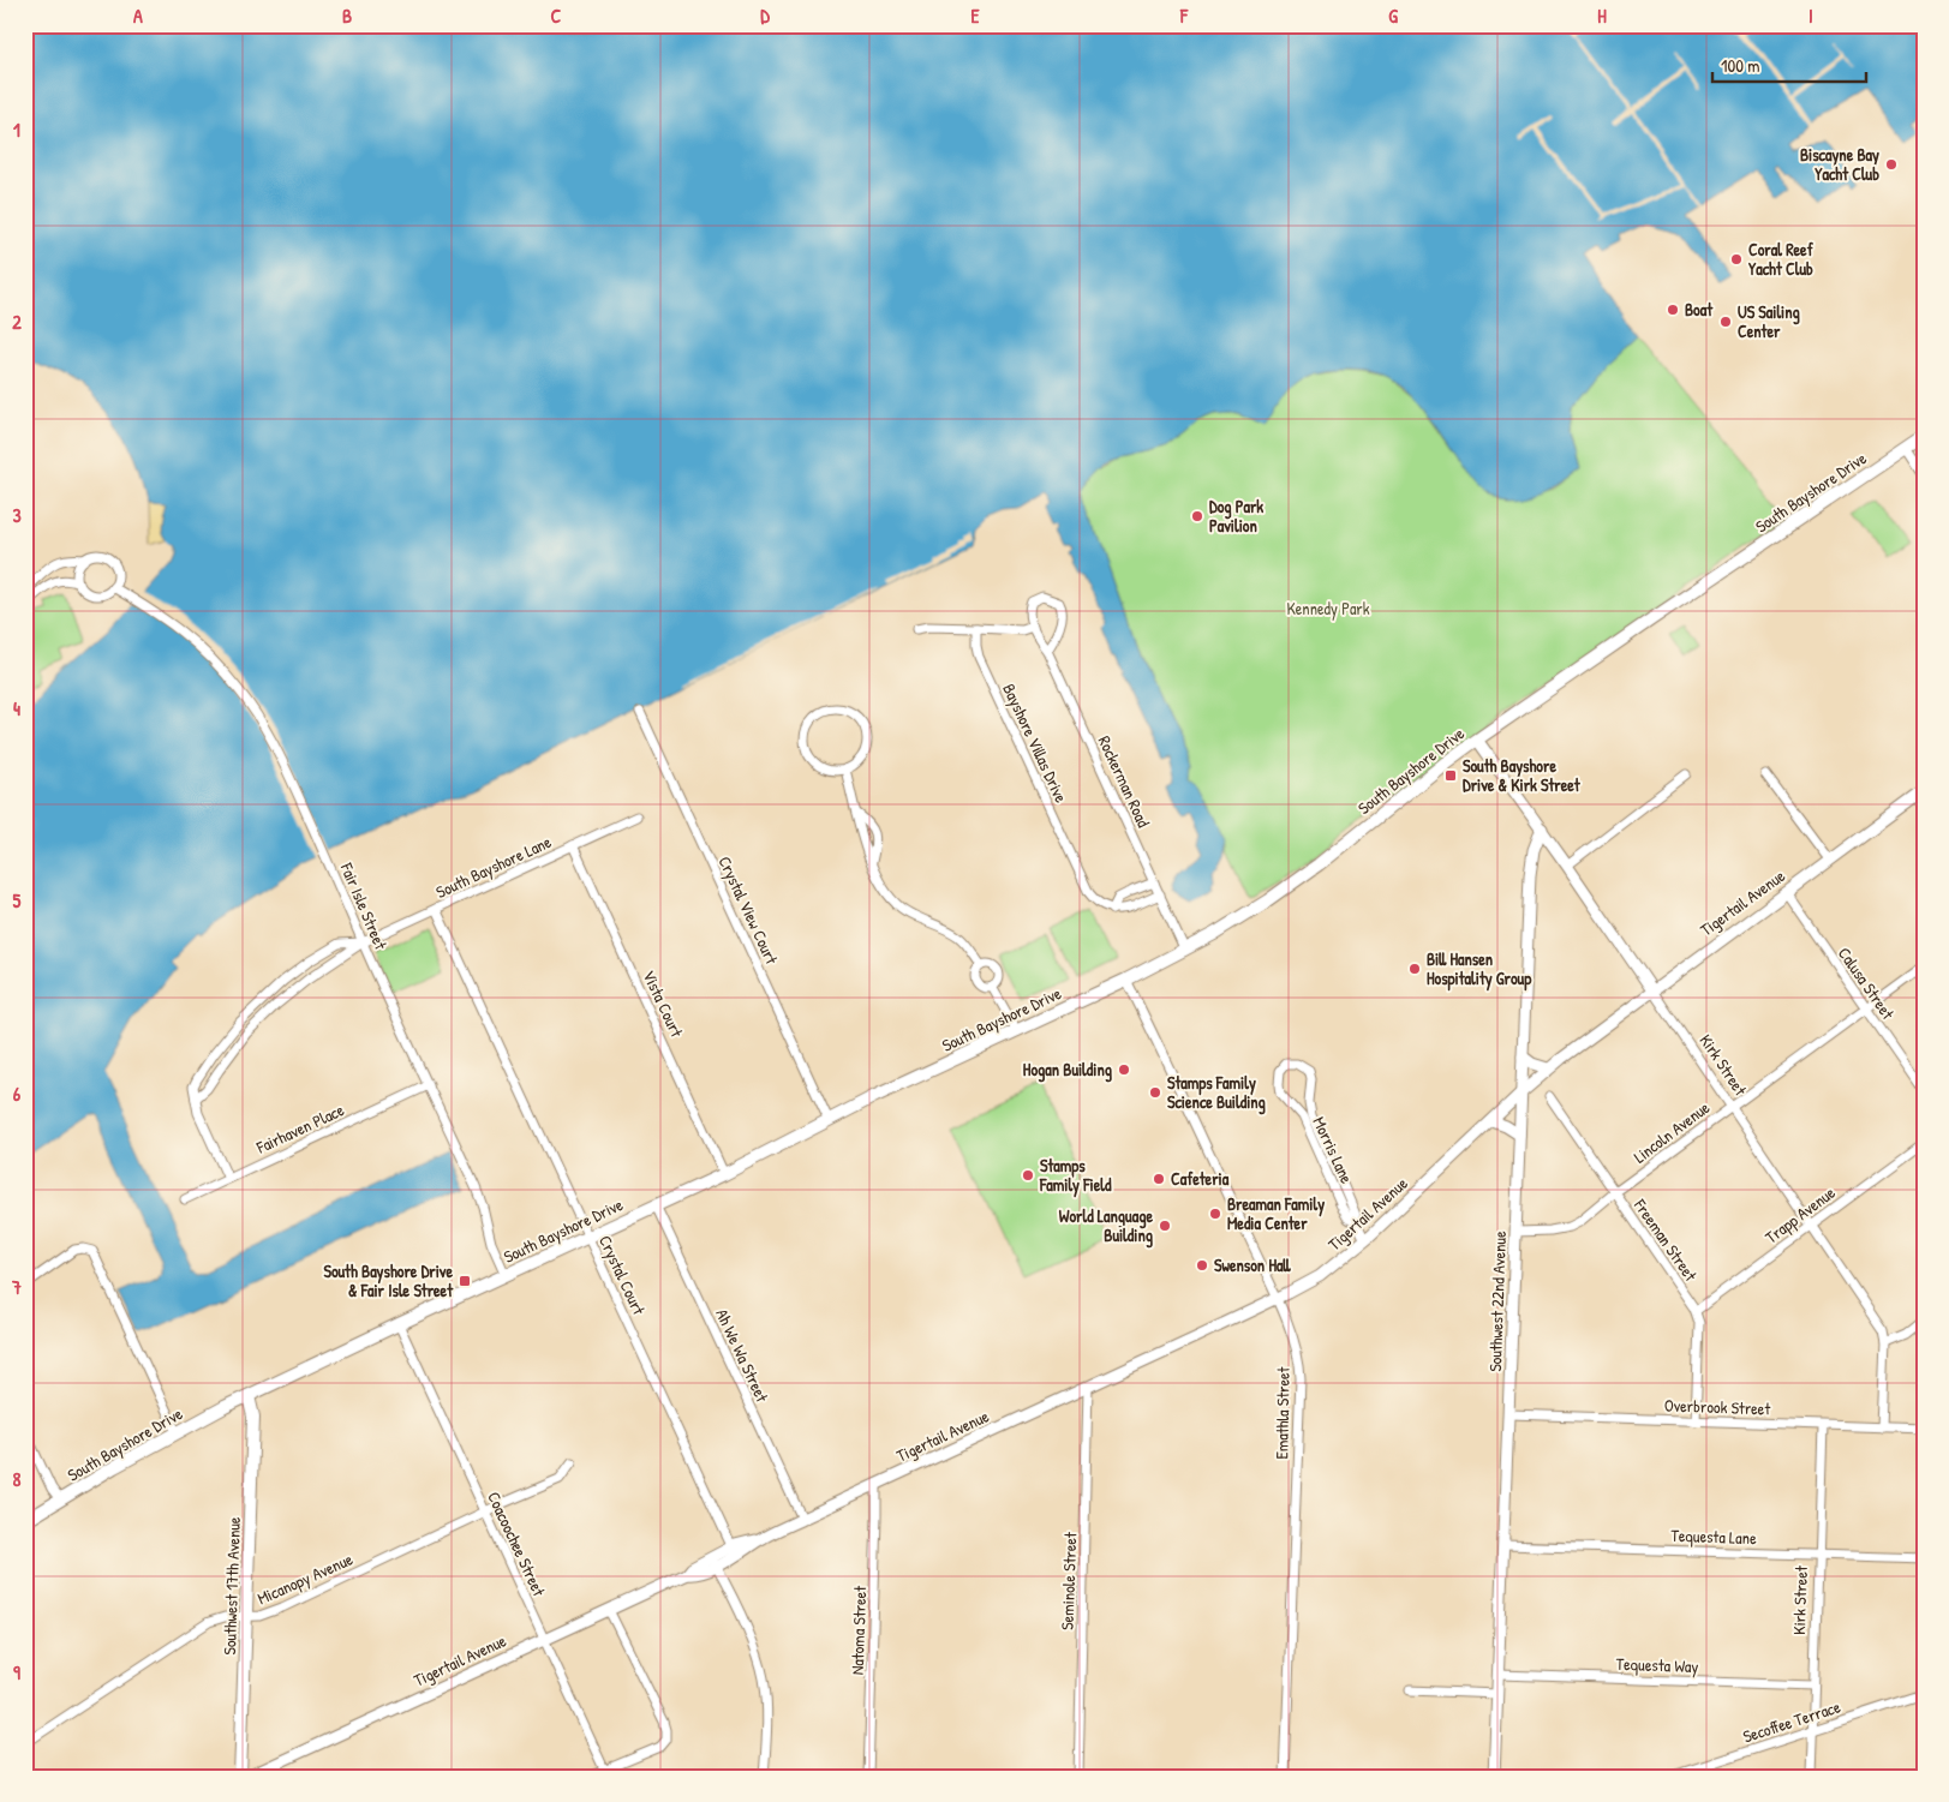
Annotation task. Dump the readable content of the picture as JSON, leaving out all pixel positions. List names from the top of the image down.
{
  "streets": {
    "main road": ["South Bayshore Drive", "Southwest 17th Avenue"],
    "street": [
      "Bayshore Villas Drive",
      "Rockerman Road",
      "South Bayshore Lane",
      "Tigertail Avenue",
      "Fair Isle Street",
      "Crystal View Court",
      "Calusa Street",
      "Vista Court",
      "Kirk Street",
      "Fairhaven Place",
      "Lincoln Avenue",
      "Morris Lane",
      "Trapp Avenue",
      "Freeman Street",
      "Crystal Court",
      "Southwest 22nd Avenue",
      "Ah We Wa Street",
      "Overbrook Street",
      "Emathla Street",
      "Tequesta Lane",
      "Coacoochee Street",
      "Micanopy Avenue",
      "Seminole Street",
      "Natoma Street",
      "Tequesta Way",
      "Secoffee Terrace"
    ]
  },
  "crossings": [
    ["South Bayshore Drive", "Rockerman Road"],
    ["South Bayshore Drive", "Fair Isle Street"],
    ["South Bayshore Drive", "Crystal View Court"],
    ["South Bayshore Drive", "Vista Court"],
    ["South Bayshore Drive", "Kirk Street"],
    ["South Bayshore Drive", "Crystal Court"],
    ["South Bayshore Drive", "Ah We Wa Street"],
    ["South Bayshore Drive", "Emathla Street"],
    ["South Bayshore Drive", "Coacoochee Street"],
    ["South Bayshore Drive", "Southwest 17th Avenue"],
    ["South Bayshore Lane", "Fair Isle Street"],
    ["South Bayshore Lane", "Vista Court"],
    ["South Bayshore Lane", "Crystal Court"],
    ["Tigertail Avenue", "Calusa Street"],
    ["Tigertail Avenue", "Kirk Street"],
    ["Tigertail Avenue", "Morris Lane"],
    ["Tigertail Avenue", "Crystal Court"],
    ["Tigertail Avenue", "Southwest 22nd Avenue"],
    ["Tigertail Avenue", "Ah We Wa Street"],
    ["Tigertail Avenue", "Emathla Street"],
    ["Tigertail Avenue", "Coacoochee Street"],
    ["Tigertail Avenue", "Seminole Street"],
    ["Tigertail Avenue", "Natoma Street"],
    ["Fair Isle Street", "Fairhaven Place"],
    ["Calusa Street", "Lincoln Avenue"],
    ["Kirk Street", "Lincoln Avenue"],
    ["Kirk Street", "Trapp Avenue"],
    ["Kirk Street", "Southwest 22nd Avenue"],
    ["Kirk Street", "Overbrook Street"],
    ["Kirk Street", "Tequesta Lane"],
    ["Kirk Street", "Tequesta Way"],
    ["Kirk Street", "Secoffee Terrace"],
    ["Lincoln Avenue", "Freeman Street"],
    ["Lincoln Avenue", "Southwest 22nd Avenue"],
    ["Trapp Avenue", "Freeman Street"],
    ["Freeman Street", "Overbrook Street"],
    ["Southwest 22nd Avenue", "Overbrook Street"],
    ["Southwest 22nd Avenue", "Tequesta Lane"],
    ["Southwest 22nd Avenue", "Tequesta Way"],
    ["Coacoochee Street", "Micanopy Avenue"],
    ["Micanopy Avenue", "Southwest 17th Avenue"]
  ],
  "parks": ["Kennedy Park"],
  "places": {
    "other": [
      "Biscayne Bay Yacht Club",
      "Coral Reef Yacht Club",
      "Boat",
      "US Sailing Center",
      "Dog Park Pavilion",
      "Bill Hansen Hospitality Group",
      "Hogan Building",
      "Stamps Family Science Building",
      "Stamps Family Field",
      "Cafeteria",
      "Breaman Family Media Center",
      "World Language Building",
      "Swenson Hall"
    ],
    "transit": ["South Bayshore Drive & Kirk Street", "South Bayshore Drive & Fair Isle Street"]
  },
  "scale_bar": "100 m",
  "grid": {
    "columns": [
      "A",
      "B",
      "C",
      "D",
      "E",
      "F",
      "G",
      "H",
      "I"
    ],
    "rows": [
      "1",
      "2",
      "3",
      "4",
      "5",
      "6",
      "7",
      "8",
      "9"
    ]
  }
}
